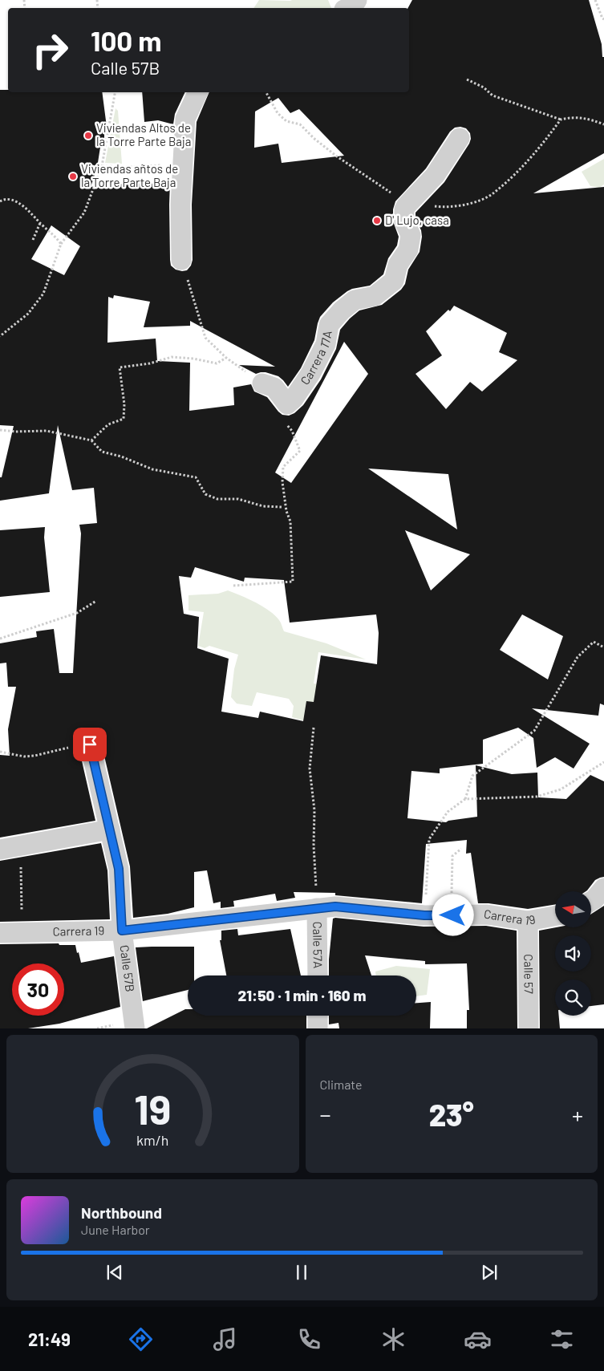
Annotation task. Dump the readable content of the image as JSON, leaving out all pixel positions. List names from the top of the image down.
{
  "streets": {
    "street": [
      "Carrera 17A",
      "Carrera 19",
      "Calle 57A",
      "Calle 57B",
      "Calle 57"
    ]
  },
  "crossings": [
    ["Carrera 19", "Calle 57A"],
    ["Carrera 19", "Calle 57B"],
    ["Carrera 19", "Calle 57"]
  ],
  "places": ["Viviendas Altos de la Torre Parte Baja", "Viviendas añtos de la Torre Parte Baja", "D' Lujo, casa"],
  "north": "left",
  "page": {
    "turn": ["100 m", "Calle 57B"],
    "limit": "30",
    "trip": "21:50 · 1 min · 160 m",
    "tile": "Climate",
    "heat": ["−", "23°", "+"],
    "song": ["Northbound", "June Harbor"],
    "tabs": "21:49",
    "gauge": ["19", "km/h"]
  }
}
